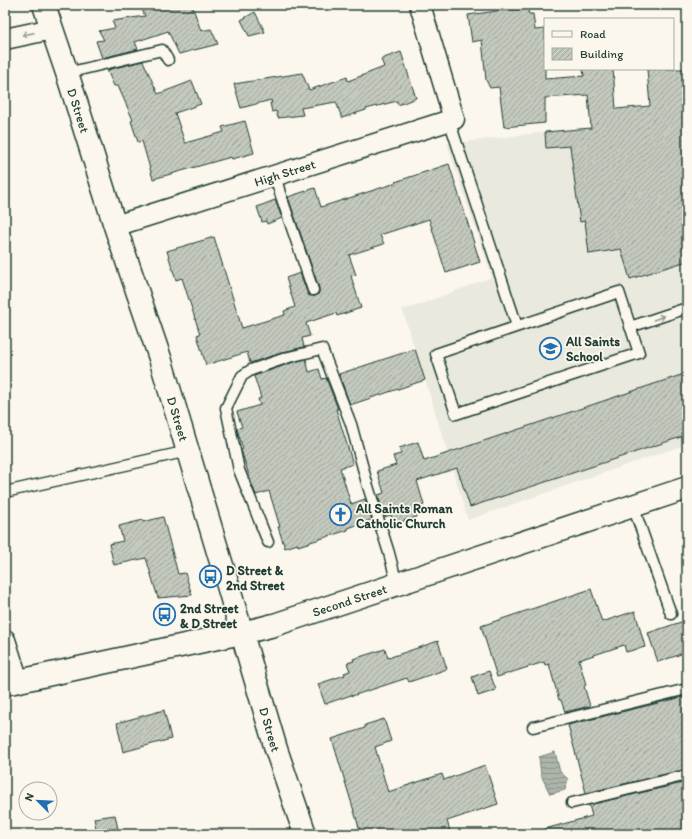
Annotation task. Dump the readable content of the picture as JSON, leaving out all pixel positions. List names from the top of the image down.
{
  "streets": {
    "main road": ["D Street", "Second Street"],
    "street": ["High Street"]
  },
  "crossings": [
    ["D Street", "High Street"],
    ["D Street", "Second Street"]
  ],
  "places": {
    "school or university": ["All Saints School"],
    "church": ["All Saints Roman Catholic Church"],
    "bus stop": ["D Street & 2nd Street", "2nd Street & D Street"]
  },
  "legend": ["Road", "Building"],
  "north": "top left"
}
